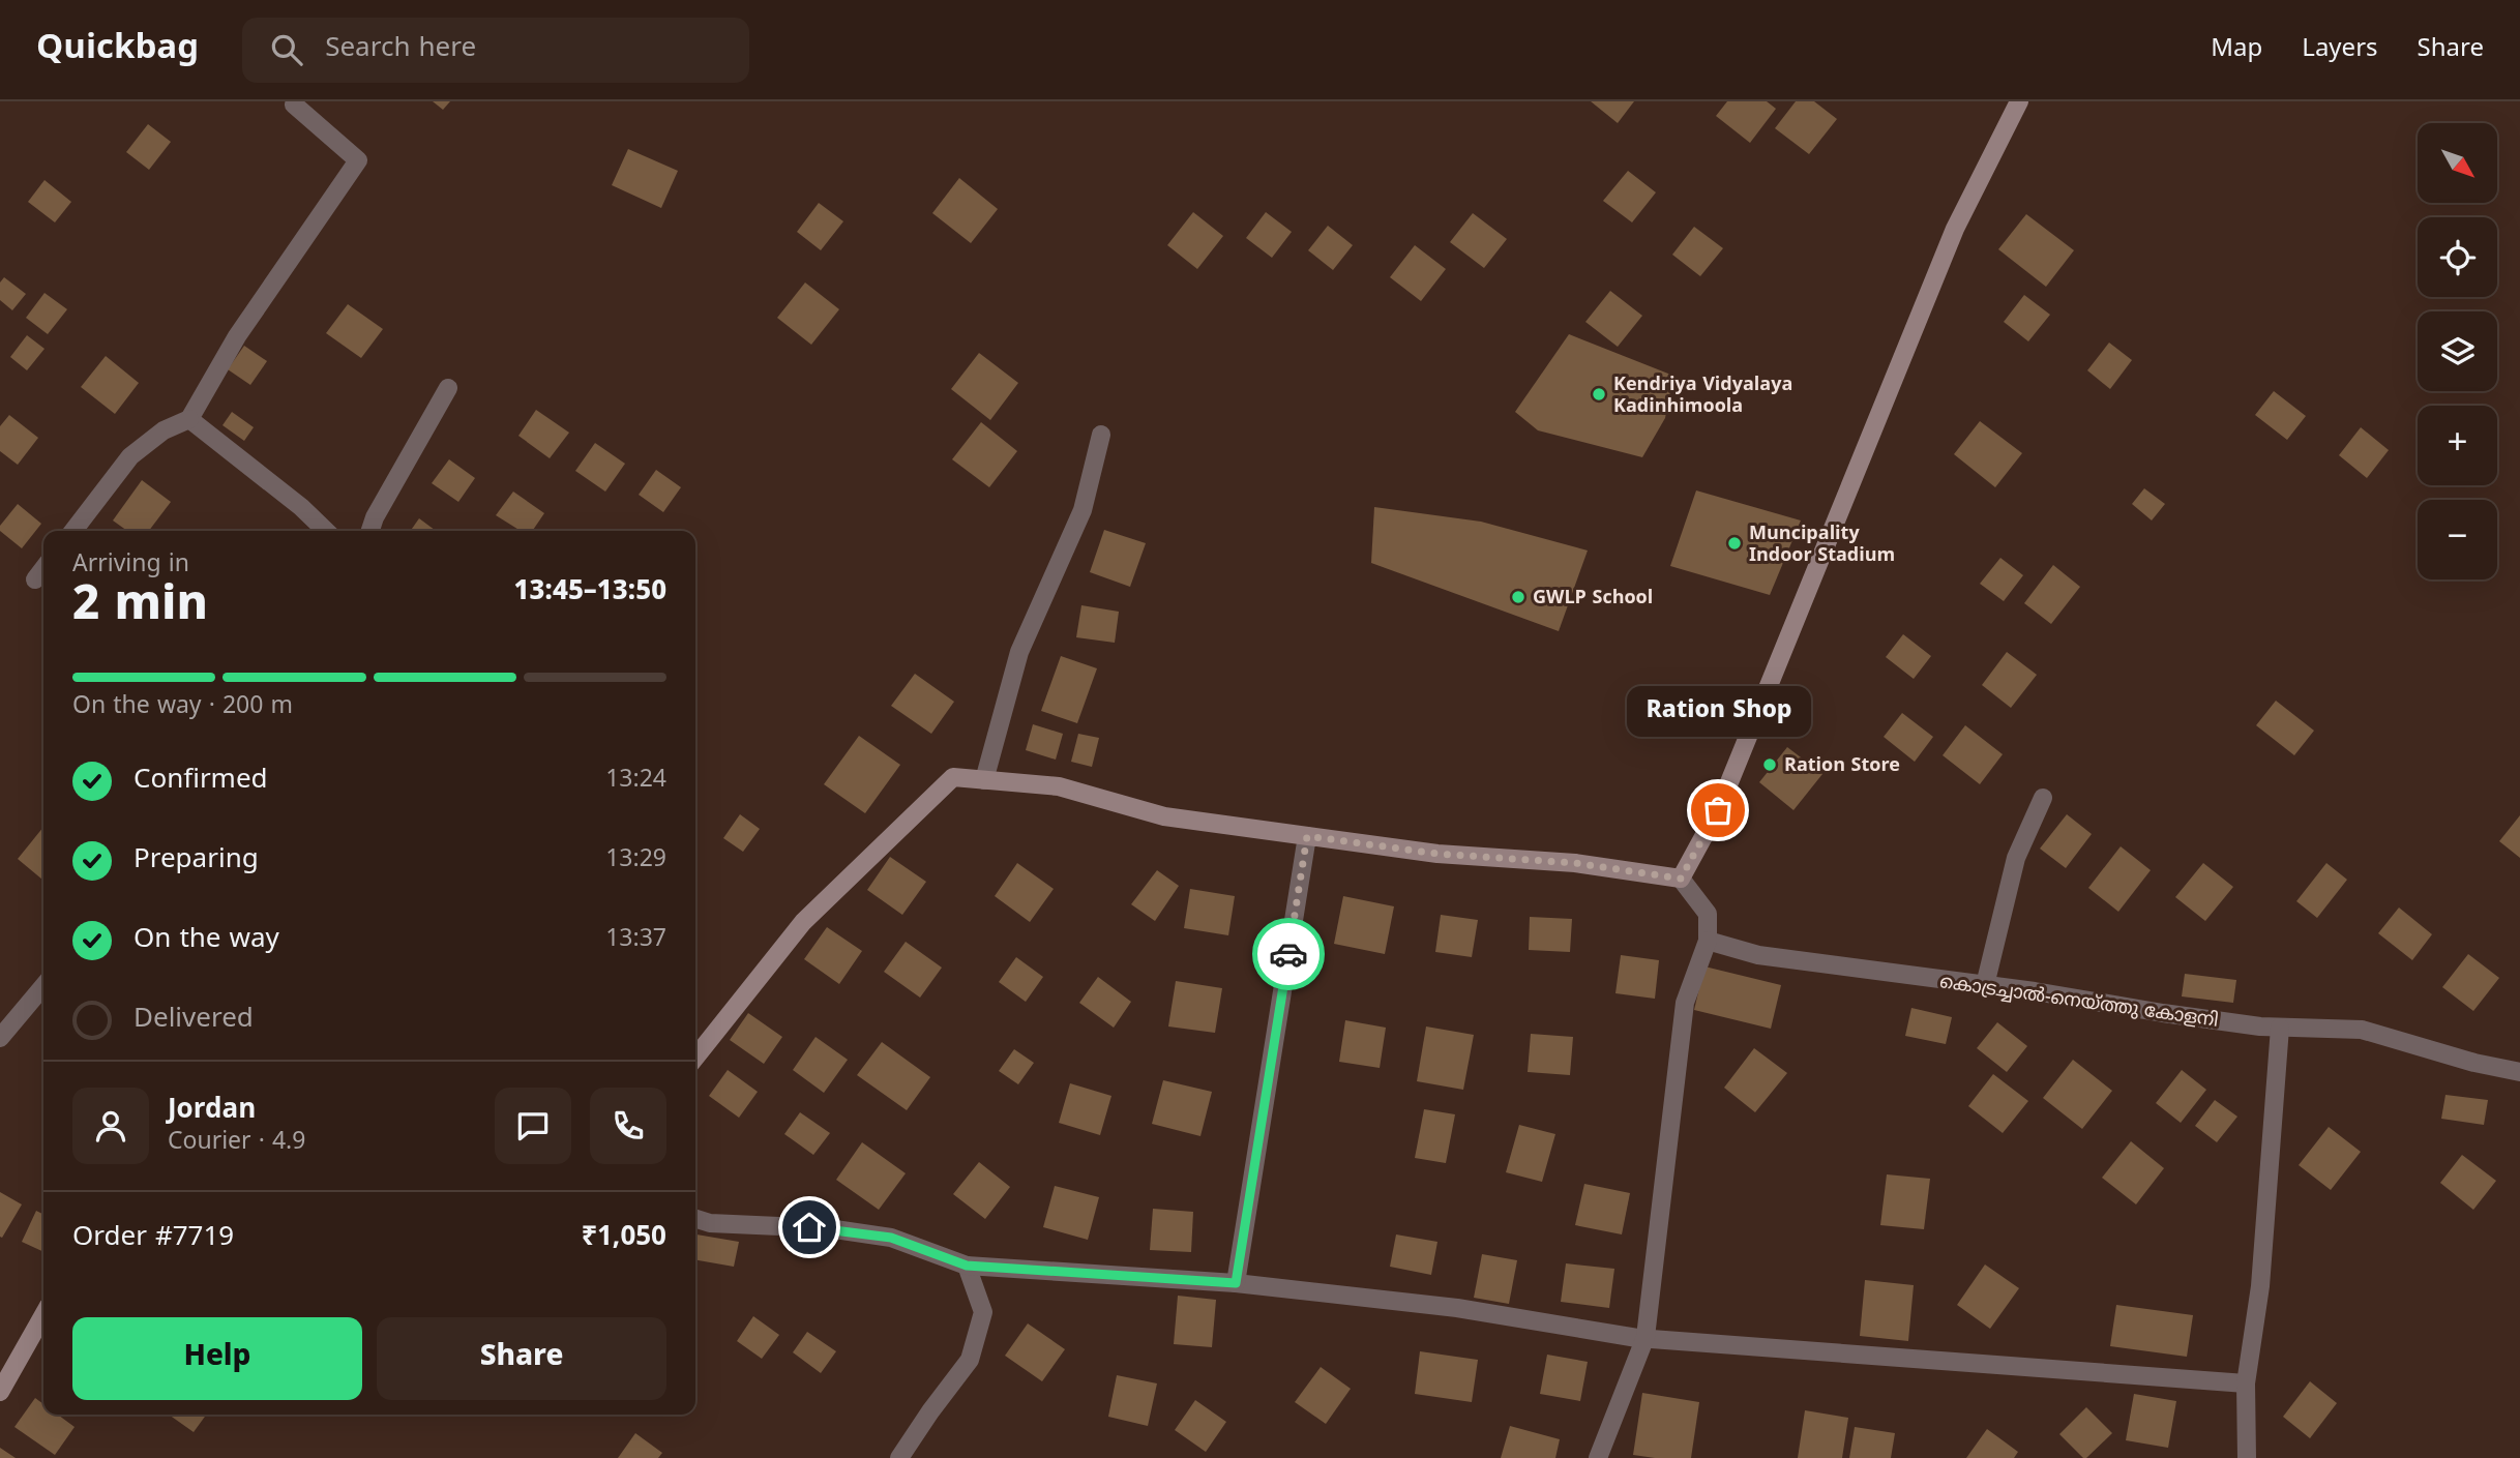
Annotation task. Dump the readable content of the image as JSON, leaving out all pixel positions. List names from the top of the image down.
{
  "streets": {
    "street": ["കൊട്രച്ചാൽ-നെയ്ത്തു കോളനി"]
  },
  "places": [
    "Kendriya Vidyalaya Kadinhimoola",
    "Muncipality Indoor Stadium",
    "GWLP School",
    "Ration Store",
    "Ration Shop"
  ],
  "north": "bottom right",
  "page": {
    "header": "Quickbag",
    "search": "Search here",
    "nav": ["Map", "Layers", "Share"],
    "map_buttons": ["+", "−"],
    "heading": ["2 min", "Arriving in", "13:45–13:50"],
    "panel": [
      "Jordan",
      "Courier · 4.9",
      "Order #7719",
      "₹1,050"
    ],
    "bar": "On the way · 200 m",
    "bubble": "Ration Shop",
    "list": [
      ["Confirmed", "13:24"],
      ["Preparing", "13:29"],
      ["On the way", "13:37"],
      "Delivered"
    ],
    "buttons": ["Help", "Share"]
  }
}
